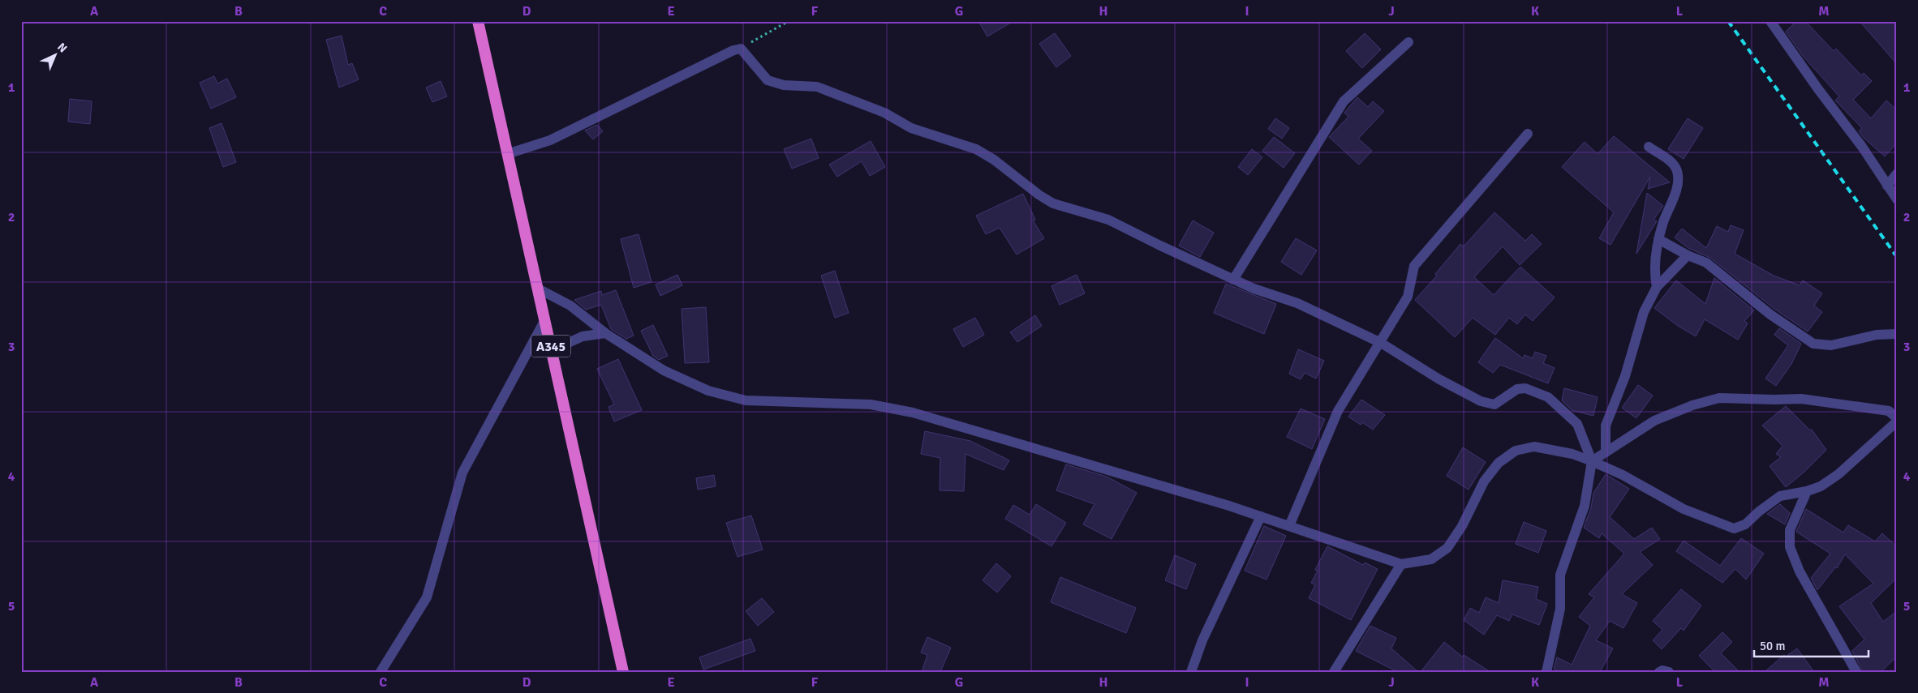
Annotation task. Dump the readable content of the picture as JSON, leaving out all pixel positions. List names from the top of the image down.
{
  "streets": {
    "highway": ["A345"]
  },
  "scale_bar": "50 m",
  "north": "top right",
  "grid": {
    "columns": [
      "A",
      "B",
      "C",
      "D",
      "E",
      "F",
      "G",
      "H",
      "I",
      "J",
      "K",
      "L",
      "M"
    ],
    "rows": [
      "1",
      "2",
      "3",
      "4",
      "5"
    ]
  }
}
